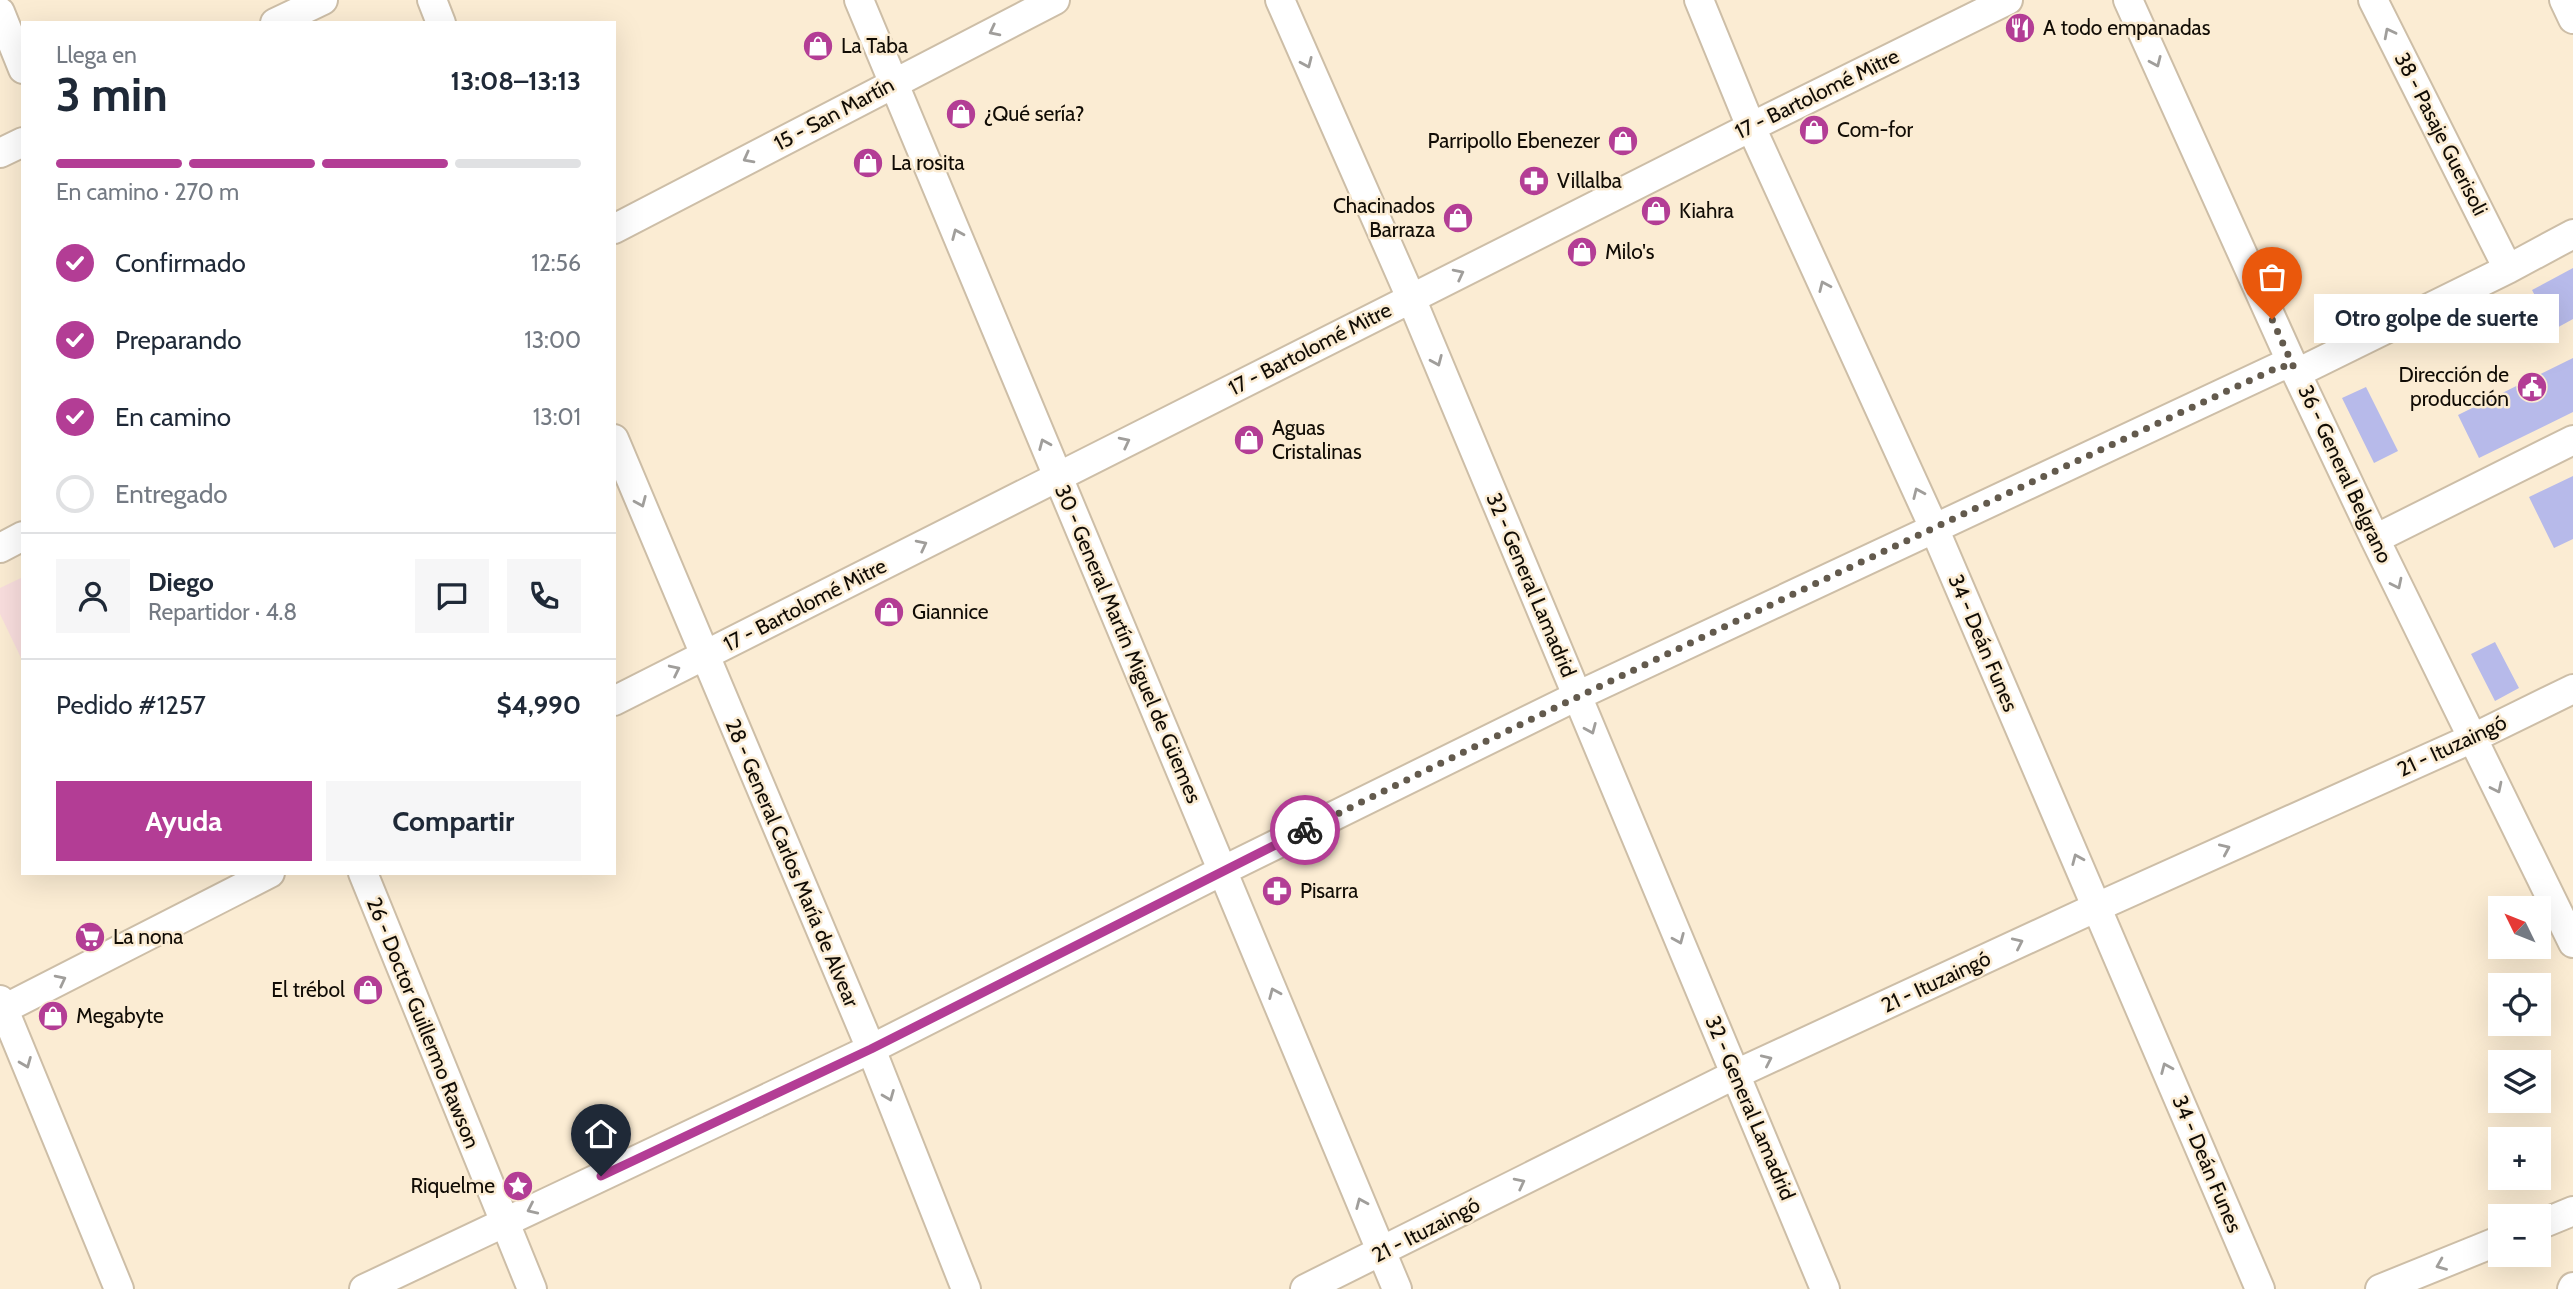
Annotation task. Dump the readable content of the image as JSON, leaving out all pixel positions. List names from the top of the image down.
{
  "streets": {
    "street": [
      "17 - Bartolomé Mitre",
      "15 - San Martín",
      "38 - Pasaje Guerisoli",
      "36 - General Belgrano",
      "32 - General Lamadrid",
      "34 - Deán Funes",
      "30 - General Martín Miguel de Güemes",
      "21 - Ituzaingó",
      "28 - General Carlos María de Alvear",
      "26 - Doctor Guillermo Rawson"
    ]
  },
  "crossings": [
    ["17 - Bartolomé Mitre", "32 - General Lamadrid"],
    ["17 - Bartolomé Mitre", "34 - Deán Funes"],
    ["17 - Bartolomé Mitre", "30 - General Martín Miguel de Güemes"],
    ["17 - Bartolomé Mitre", "28 - General Carlos María de Alvear"],
    ["15 - San Martín", "30 - General Martín Miguel de Güemes"],
    ["36 - General Belgrano", "21 - Ituzaingó"],
    ["32 - General Lamadrid", "21 - Ituzaingó"],
    ["34 - Deán Funes", "21 - Ituzaingó"],
    ["30 - General Martín Miguel de Güemes", "21 - Ituzaingó"]
  ],
  "one_way": [
    "17 - Bartolomé Mitre",
    "15 - San Martín",
    "38 - Pasaje Guerisoli",
    "36 - General Belgrano",
    "32 - General Lamadrid",
    "34 - Deán Funes",
    "30 - General Martín Miguel de Güemes",
    "21 - Ituzaingó",
    "28 - General Carlos María de Alvear"
  ],
  "places": {
    "restaurant": ["A todo empanadas"],
    "shop": [
      "La Taba",
      "¿Qué sería?",
      "Com-for",
      "Parripollo Ebenezer",
      "La rosita",
      "Kiahra",
      "Chacinados Barraza",
      "Milo's",
      "Aguas Cristalinas",
      "Giannice",
      "El trébol",
      "Megabyte"
    ],
    "pharmacy": ["Villalba", "Pisarra"],
    "other": ["Otro golpe de suerte"],
    "public building": ["Dirección de producción"],
    "supermarket": ["La nona"],
    "place": ["Riquelme"]
  },
  "north": "top left",
  "page": {
    "heading": ["3 min", "Llega en", "13:08–13:13"],
    "panel": [
      "Diego",
      "Repartidor · 4.8",
      "Pedido #1257",
      "$4,990"
    ],
    "bar": "En camino · 270 m",
    "list": [
      ["Confirmado", "12:56"],
      ["Preparando", "13:00"],
      ["En camino", "13:01"],
      "Entregado"
    ],
    "bubble": "Otro golpe de suerte",
    "buttons": ["Ayuda", "Compartir"],
    "map_buttons": ["+", "−"]
  }
}
